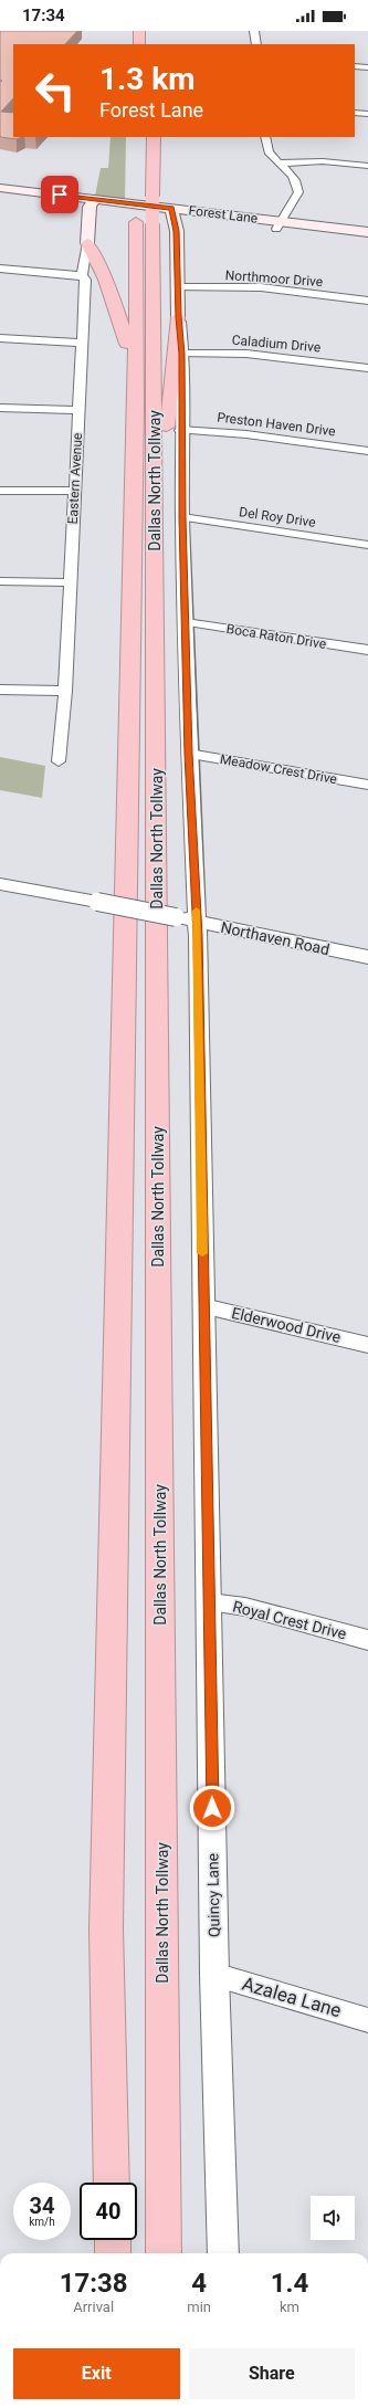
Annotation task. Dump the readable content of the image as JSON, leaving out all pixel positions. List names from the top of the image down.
{
  "streets": {
    "highway": ["Dallas North Tollway"],
    "main road": ["Forest Lane", "Eastern Avenue", "Quincy Lane"],
    "street": [
      "Northmoor Drive",
      "Caladium Drive",
      "Preston Haven Drive",
      "Del Roy Drive",
      "Boca Raton Drive",
      "Meadow Crest Drive",
      "Northaven Road",
      "Elderwood Drive",
      "Royal Crest Drive",
      "Azalea Lane"
    ]
  },
  "crossings": [
    ["Forest Lane", "Eastern Avenue"],
    ["Forest Lane", "Quincy Lane"],
    ["Northmoor Drive", "Quincy Lane"],
    ["Caladium Drive", "Quincy Lane"],
    ["Preston Haven Drive", "Quincy Lane"],
    ["Del Roy Drive", "Quincy Lane"],
    ["Boca Raton Drive", "Quincy Lane"],
    ["Meadow Crest Drive", "Quincy Lane"],
    ["Northaven Road", "Quincy Lane"],
    ["Elderwood Drive", "Quincy Lane"],
    ["Royal Crest Drive", "Quincy Lane"],
    ["Quincy Lane", "Azalea Lane"]
  ],
  "page": {
    "status": "17:34",
    "turn": ["1.3 km", "Forest Lane"],
    "speed": "34 km/h",
    "limit": "40",
    "eta": [
      "17:38",
      "Arrival",
      "4",
      "min",
      "1.4",
      "km"
    ],
    "buttons": ["Exit", "Share"]
  }
}
